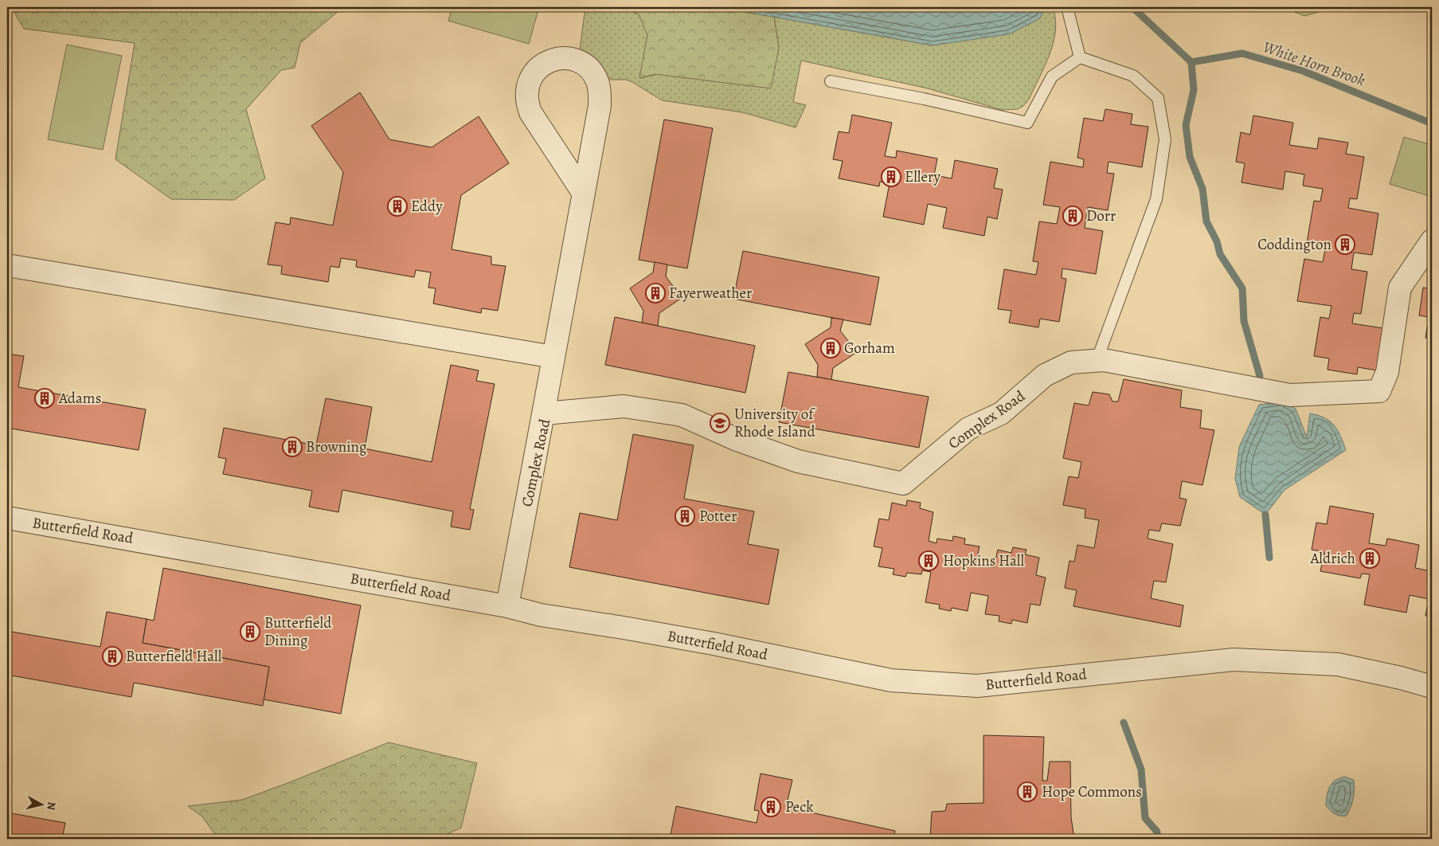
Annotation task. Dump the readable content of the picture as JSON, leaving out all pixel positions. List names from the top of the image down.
{
  "streets": {
    "street": ["Complex Road", "Butterfield Road"]
  },
  "crossings": [
    ["Complex Road", "Butterfield Road"]
  ],
  "water": ["White Horn Brook"],
  "places": {
    "building": [
      "Ellery",
      "Eddy",
      "Dorr",
      "Coddington",
      "Fayerweather",
      "Gorham",
      "Adams",
      "Browning",
      "Potter",
      "Aldrich",
      "Hopkins Hall",
      "Butterfield Dining",
      "Butterfield Hall",
      "Hope Commons",
      "Peck"
    ],
    "school or university": ["University of Rhode Island"]
  },
  "north": "right"
}
